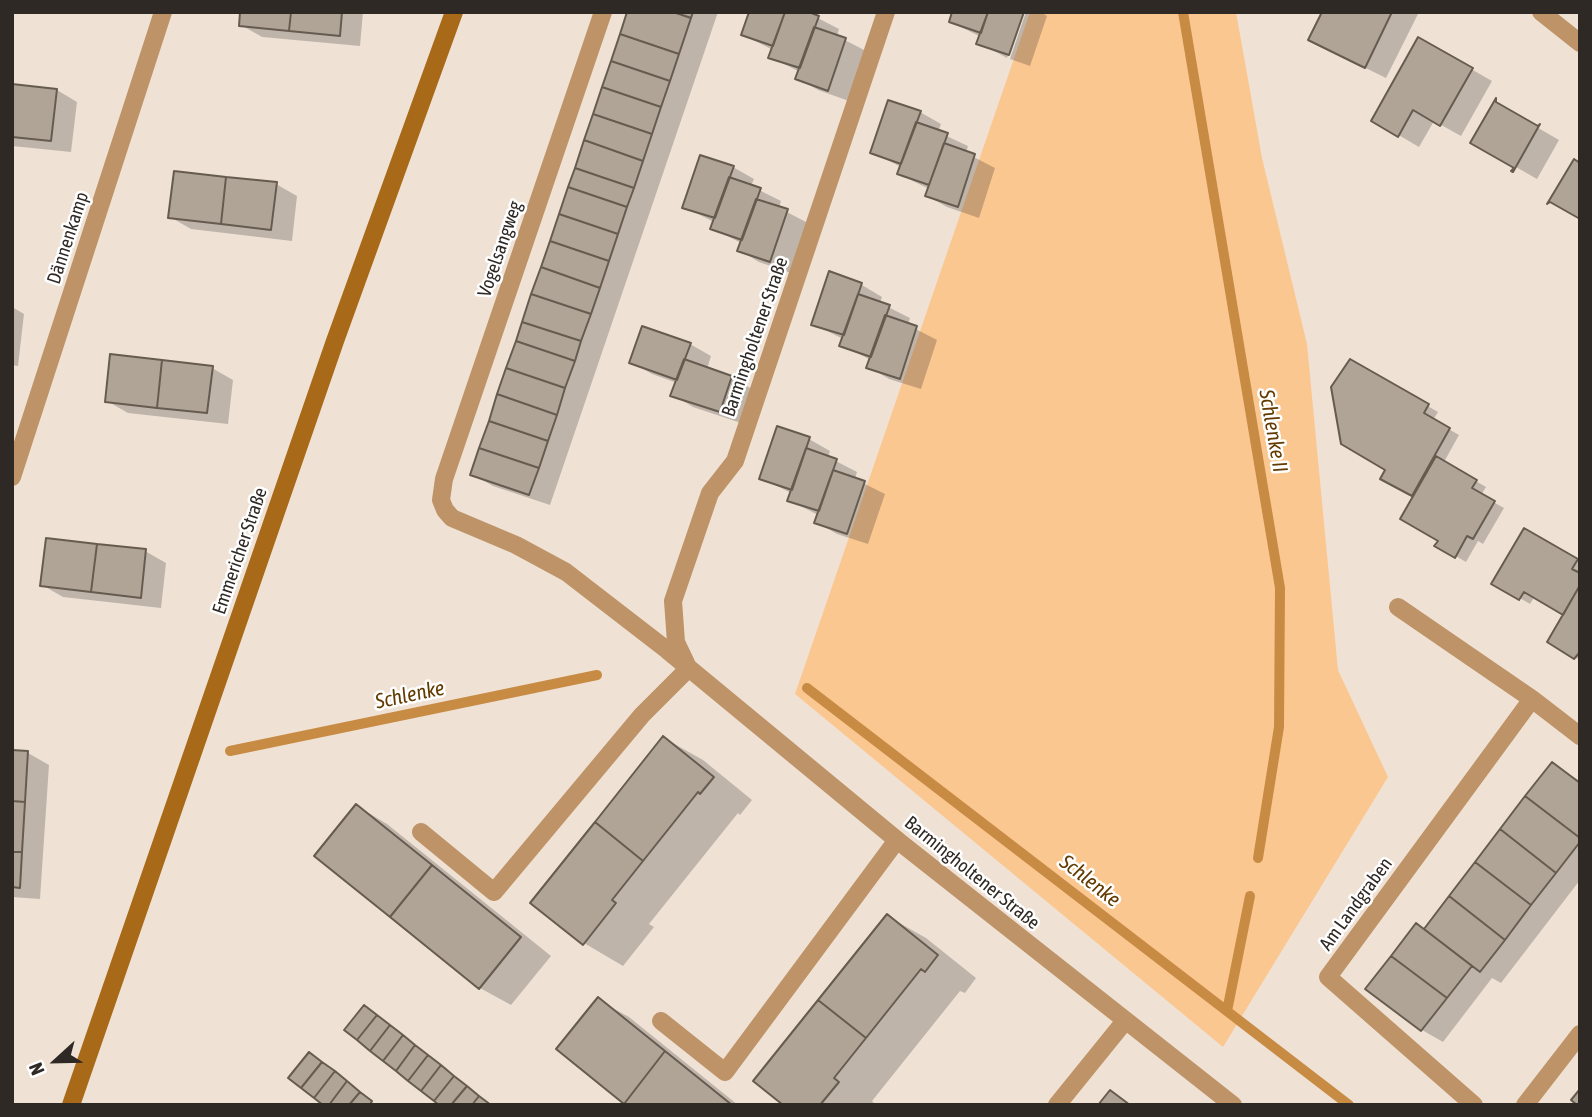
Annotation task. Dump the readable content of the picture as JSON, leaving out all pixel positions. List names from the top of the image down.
{
  "streets": {
    "main road": ["Emmericher Straße"],
    "street": [
      "Dännenkamp",
      "Vogelsangweg",
      "Barmingholtener Straße",
      "Am Landgraben"
    ]
  },
  "crossings": [
    ["Vogelsangweg", "Barmingholtener Straße"]
  ],
  "water": ["Schlenke II", "Schlenke"],
  "north": "left"
}
